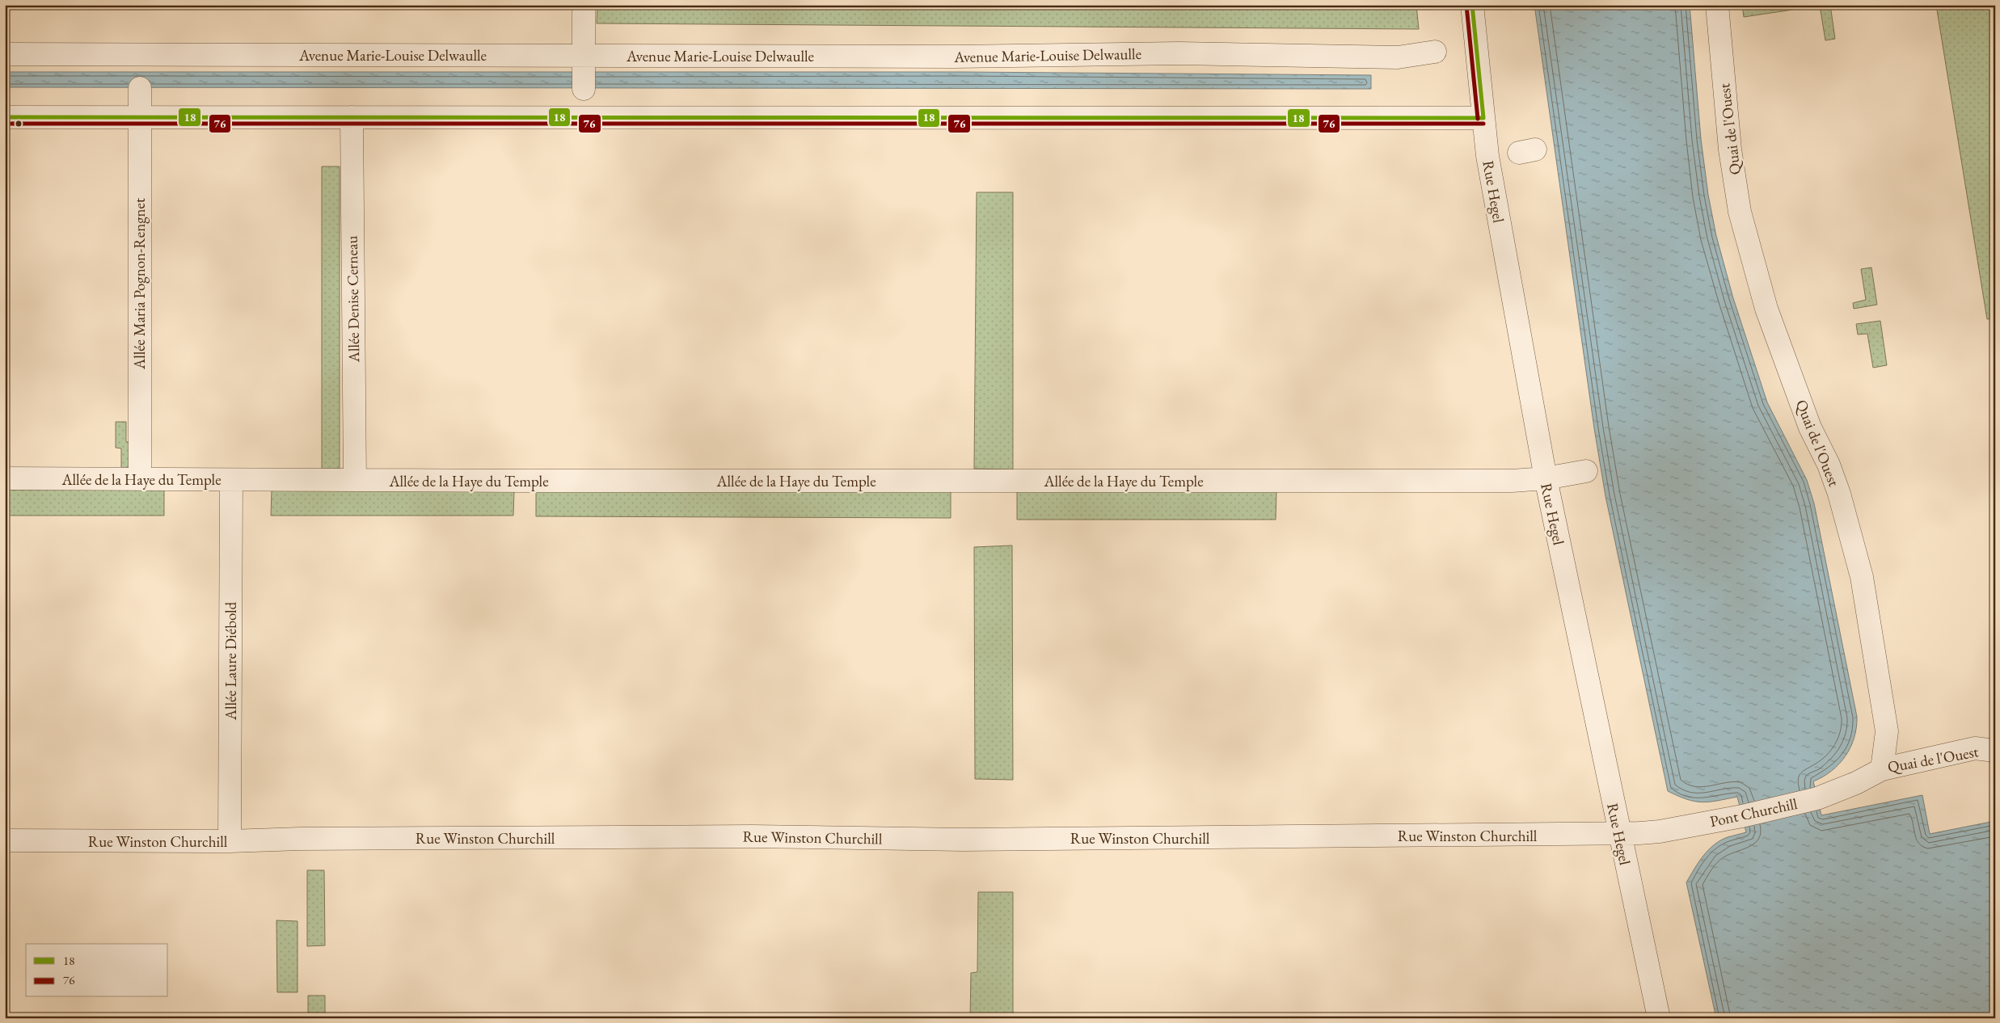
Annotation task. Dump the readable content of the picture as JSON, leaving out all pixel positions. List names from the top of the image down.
{
  "streets": {
    "street": [
      "Avenue Marie-Louise Delwaulle",
      "Quai de l'Ouest",
      "Rue Hegel",
      "Allée Maria Pognon-Rengnet",
      "Allée Denise Cerneau",
      "Allée de la Haye du Temple",
      "Allée Laure Diébold",
      "Pont Churchill",
      "Rue Winston Churchill"
    ]
  },
  "crossings": [
    ["Quai de l'Ouest", "Pont Churchill"],
    ["Rue Hegel", "Allée de la Haye du Temple"],
    ["Rue Hegel", "Pont Churchill"],
    ["Rue Hegel", "Rue Winston Churchill"],
    ["Allée Maria Pognon-Rengnet", "Allée de la Haye du Temple"],
    ["Allée Denise Cerneau", "Allée de la Haye du Temple"],
    ["Allée de la Haye du Temple", "Allée Laure Diébold"],
    ["Allée Laure Diébold", "Rue Winston Churchill"],
    ["Pont Churchill", "Rue Winston Churchill"]
  ],
  "lines": ["transit line 18", "transit line 76"],
  "legend": ["18", "76"]
}
